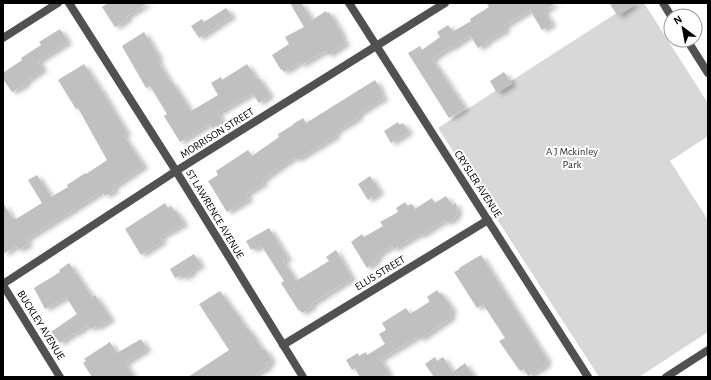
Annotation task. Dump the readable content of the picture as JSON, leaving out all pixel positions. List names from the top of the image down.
{
  "streets": {
    "street": [
      "MORRISON STREET",
      "CRYSLER AVENUE",
      "ST LAWRENCE AVENUE",
      "ELLIS STREET",
      "BUCKLEY AVENUE"
    ]
  },
  "crossings": [
    ["MORRISON STREET", "CRYSLER AVENUE"],
    ["MORRISON STREET", "ST LAWRENCE AVENUE"],
    ["MORRISON STREET", "BUCKLEY AVENUE"],
    ["CRYSLER AVENUE", "ELLIS STREET"],
    ["ST LAWRENCE AVENUE", "ELLIS STREET"]
  ],
  "parks": ["A J Mckinley Park"],
  "north": "top left"
}
